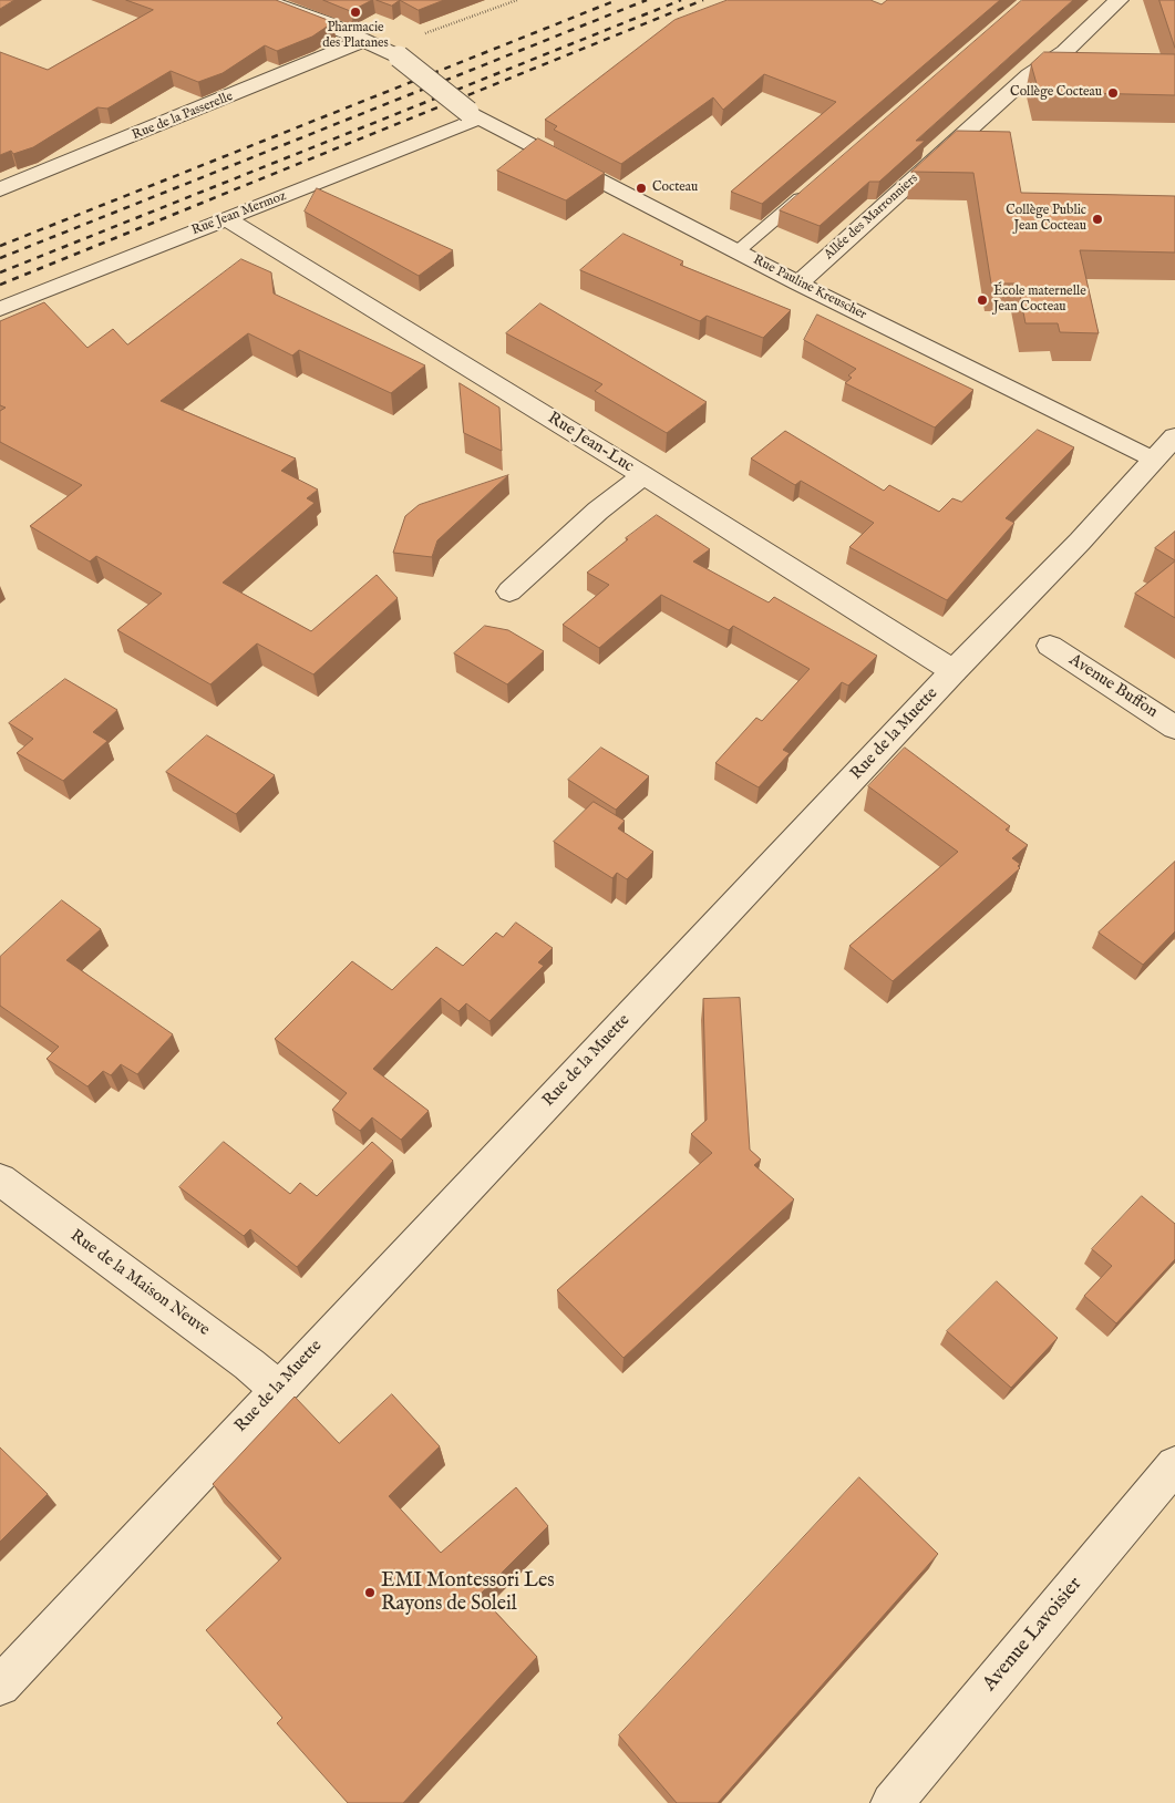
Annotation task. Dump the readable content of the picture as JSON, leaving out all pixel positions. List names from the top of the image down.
{
  "streets": {
    "street": [
      "Rue de la Passerelle",
      "Rue Jean Mermoz",
      "Allée des Marronniers",
      "Rue Pauline Kreuscher",
      "Rue Jean-Luc",
      "Avenue Buffon",
      "Rue de la Muette",
      "Rue de la Maison Neuve",
      "Avenue Lavoisier"
    ]
  },
  "crossings": [
    ["Rue de la Passerelle", "Rue Pauline Kreuscher"],
    ["Rue Jean Mermoz", "Rue Pauline Kreuscher"],
    ["Rue Jean Mermoz", "Rue Jean-Luc"],
    ["Allée des Marronniers", "Rue Pauline Kreuscher"],
    ["Rue Pauline Kreuscher", "Rue de la Muette"],
    ["Rue Jean-Luc", "Rue de la Muette"],
    ["Rue de la Muette", "Rue de la Maison Neuve"]
  ],
  "places": [
    "Pharmacie des Platanes",
    "Collège Cocteau",
    "Cocteau",
    "Collège Public Jean Cocteau",
    "École maternelle Jean Cocteau",
    "EMI Montessori Les Rayons de Soleil"
  ]
}
